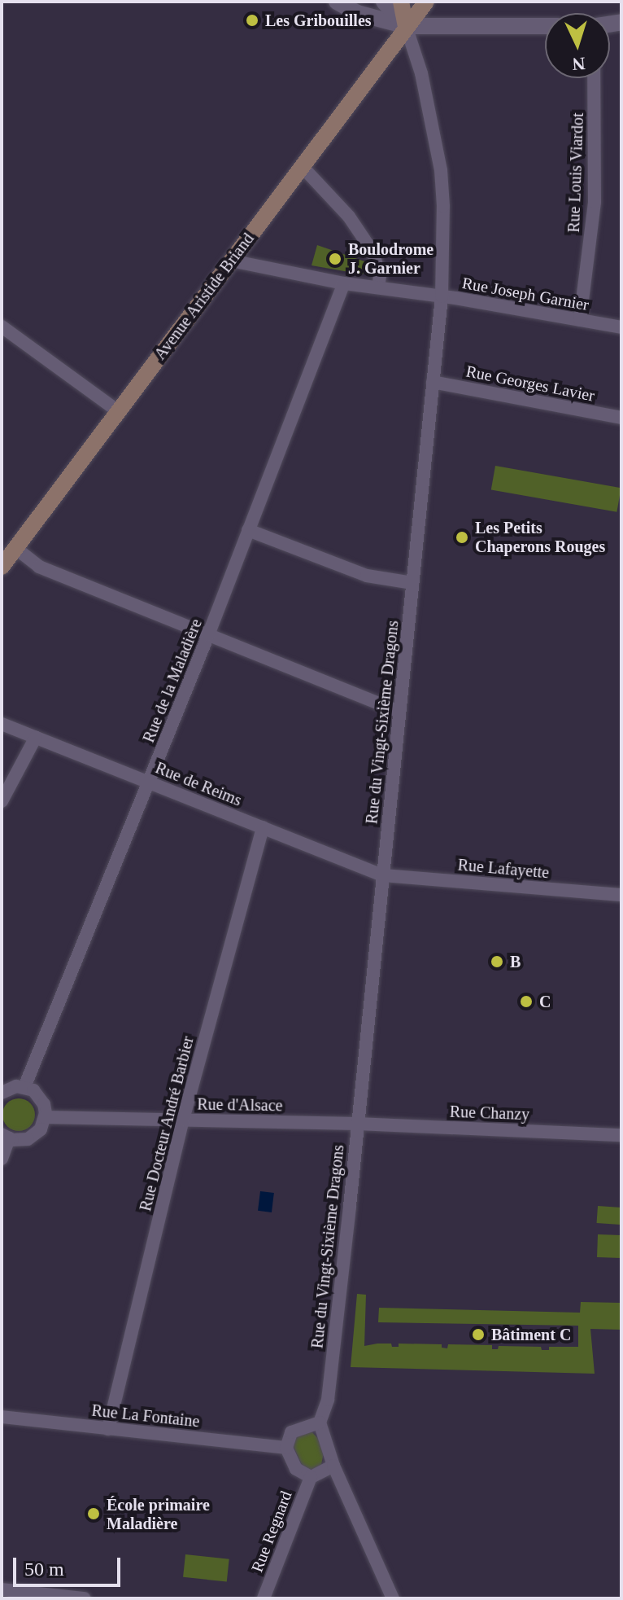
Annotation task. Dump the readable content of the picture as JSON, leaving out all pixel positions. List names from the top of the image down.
{
  "streets": {
    "main road": ["Avenue Aristide Briand"],
    "street": [
      "Rue Louis Viardot",
      "Rue Joseph Garnier",
      "Rue Georges Lavier",
      "Rue de la Maladière",
      "Rue du Vingt-Sixième Dragons",
      "Rue de Reims",
      "Rue Lafayette",
      "Rue d'Alsace",
      "Rue Chanzy",
      "Rue Docteur André Barbier",
      "Rue La Fontaine",
      "Rue Regnard"
    ]
  },
  "crossings": [
    ["Rue Louis Viardot", "Rue Joseph Garnier"],
    ["Rue Joseph Garnier", "Avenue Aristide Briand"],
    ["Rue Joseph Garnier", "Rue de la Maladière"],
    ["Rue Joseph Garnier", "Rue du Vingt-Sixième Dragons"],
    ["Avenue Aristide Briand", "Rue du Vingt-Sixième Dragons"],
    ["Rue Georges Lavier", "Rue du Vingt-Sixième Dragons"],
    ["Rue de la Maladière", "Rue de Reims"],
    ["Rue du Vingt-Sixième Dragons", "Rue de Reims"],
    ["Rue du Vingt-Sixième Dragons", "Rue Lafayette"],
    ["Rue du Vingt-Sixième Dragons", "Rue d'Alsace"],
    ["Rue du Vingt-Sixième Dragons", "Rue Chanzy"],
    ["Rue de Reims", "Rue Lafayette"],
    ["Rue de Reims", "Rue Docteur André Barbier"],
    ["Rue d'Alsace", "Rue Chanzy"],
    ["Rue d'Alsace", "Rue Docteur André Barbier"],
    ["Rue Docteur André Barbier", "Rue La Fontaine"]
  ],
  "places": [
    "Les Gribouilles",
    "Boulodrome J. Garnier",
    "Les Petits Chaperons Rouges",
    "B",
    "C",
    "Bâtiment C",
    "École primaire Maladière"
  ],
  "scale_bar": "50 m",
  "north": "bottom"
}
